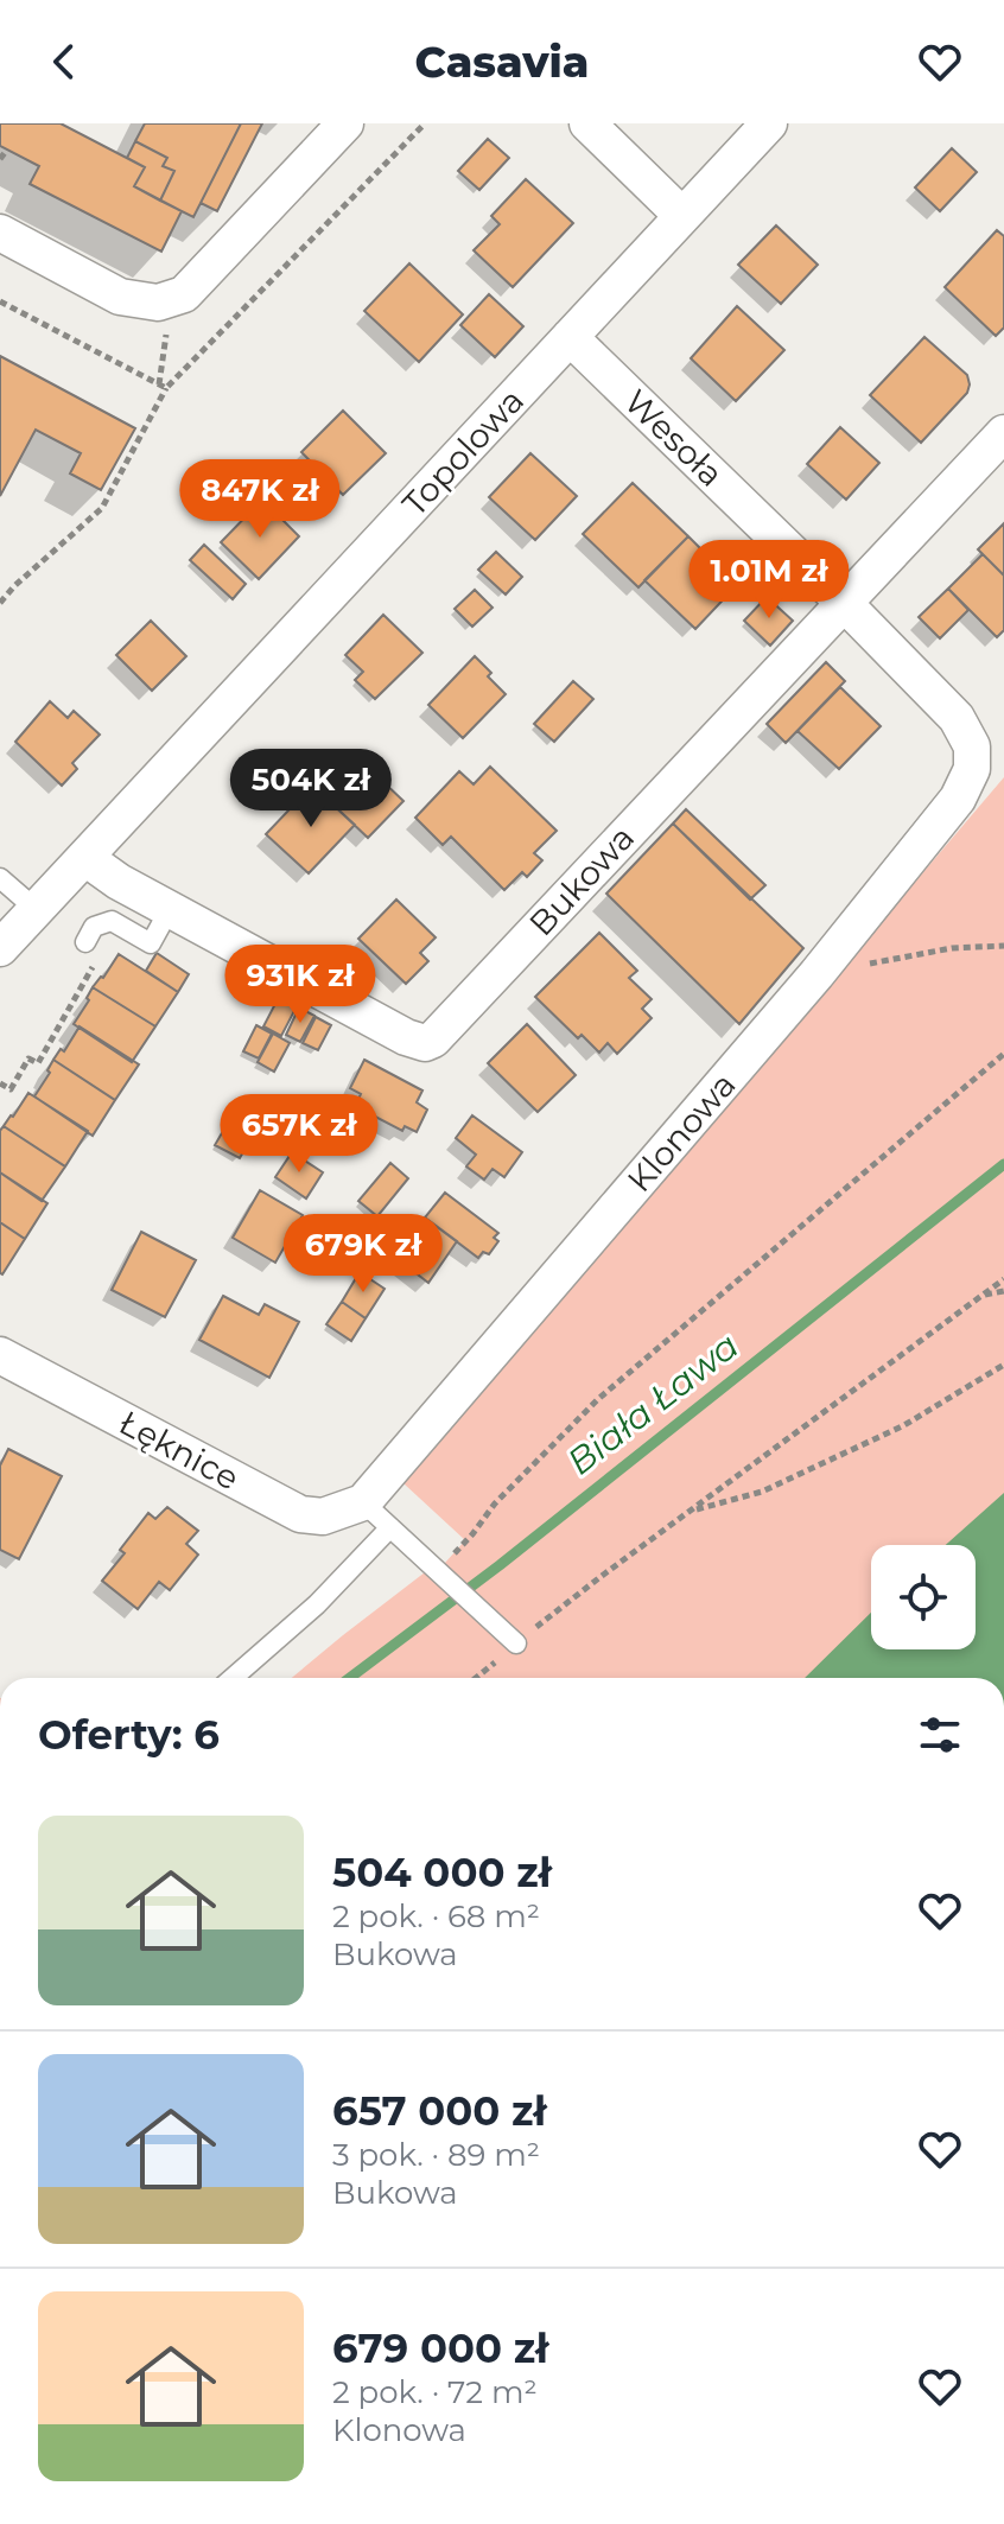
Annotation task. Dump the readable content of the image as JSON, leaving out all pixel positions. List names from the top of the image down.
{
  "streets": {
    "street": [
      "Wesoła",
      "Topolowa",
      "Bukowa",
      "Klonowa",
      "Łęknice"
    ]
  },
  "crossings": [
    ["Wesoła", "Topolowa"],
    ["Wesoła", "Bukowa"],
    ["Wesoła", "Klonowa"],
    ["Topolowa", "Bukowa"],
    ["Klonowa", "Łęknice"]
  ],
  "water": ["Biała Ława"],
  "page": {
    "header": "Casavia",
    "price": [
      "847K zł",
      "1.01M zł",
      "504K zł",
      "931K zł",
      "657K zł",
      "679K zł"
    ],
    "heading": "Oferty: 6",
    "list": [
      {
        "name": "504 000 zł",
        "note": "2 pok. · 68 m² · Bukowa"
      },
      {
        "name": "657 000 zł",
        "note": "3 pok. · 89 m² · Bukowa"
      },
      {
        "name": "679 000 zł",
        "note": "2 pok. · 72 m² · Klonowa"
      }
    ]
  }
}
